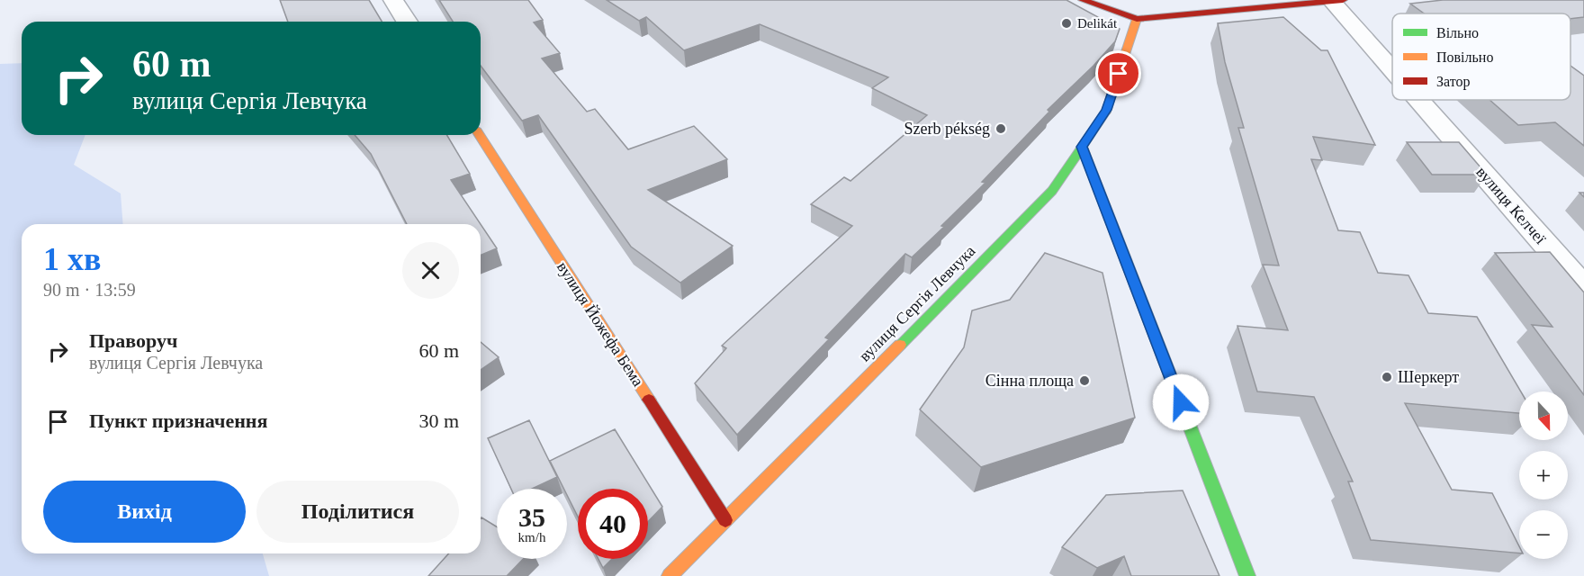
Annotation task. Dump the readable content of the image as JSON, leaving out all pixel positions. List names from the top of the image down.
{
  "streets": {
    "main road": ["вулиця Сергія Левчука", "вулиця Йожефа Бема"],
    "street": ["вулиця Келчеї"]
  },
  "crossings": [
    ["вулиця Сергія Левчука", "вулиця Йожефа Бема"]
  ],
  "places": [
    "Delikát",
    "Szerb pékség",
    "Шеркерт",
    "Сінна площа"
  ],
  "legend": ["Вільно", "Повільно", "Затор"],
  "north": "bottom",
  "page": {
    "turn": ["60 m", "вулиця Сергія Левчука"],
    "heading": ["1 хв", "90 m · 13:59"],
    "list": [
      {
        "name": "Праворуч",
        "note": "вулиця Сергія Левчука",
        "value": "60 m"
      },
      {
        "name": "Пункт призначення",
        "value": "30 m"
      }
    ],
    "map_buttons": ["+", "−"],
    "buttons": ["Вихід", "Поділитися"],
    "speed": "35 km/h",
    "limit": "40"
  }
}
